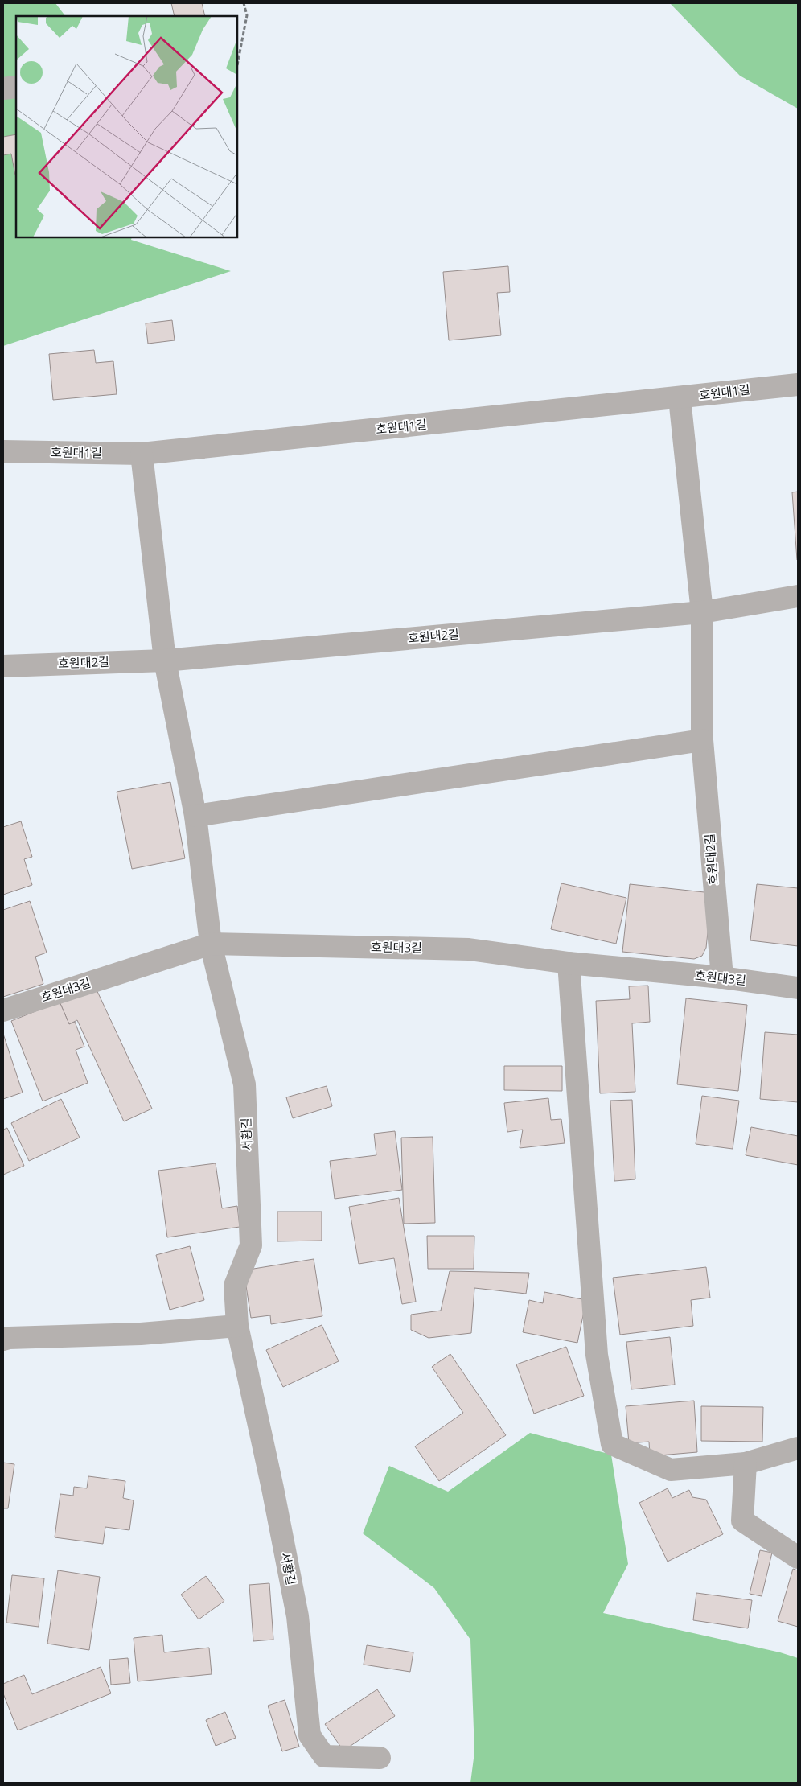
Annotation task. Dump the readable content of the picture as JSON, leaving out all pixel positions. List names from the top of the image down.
{
  "streets": {
    "street": [
      "호원대1길",
      "호원대2길",
      "호원대3길",
      "서황길"
    ]
  },
  "crossings": [
    ["호원대2길", "호원대3길"],
    ["호원대3길", "서황길"]
  ]
}
